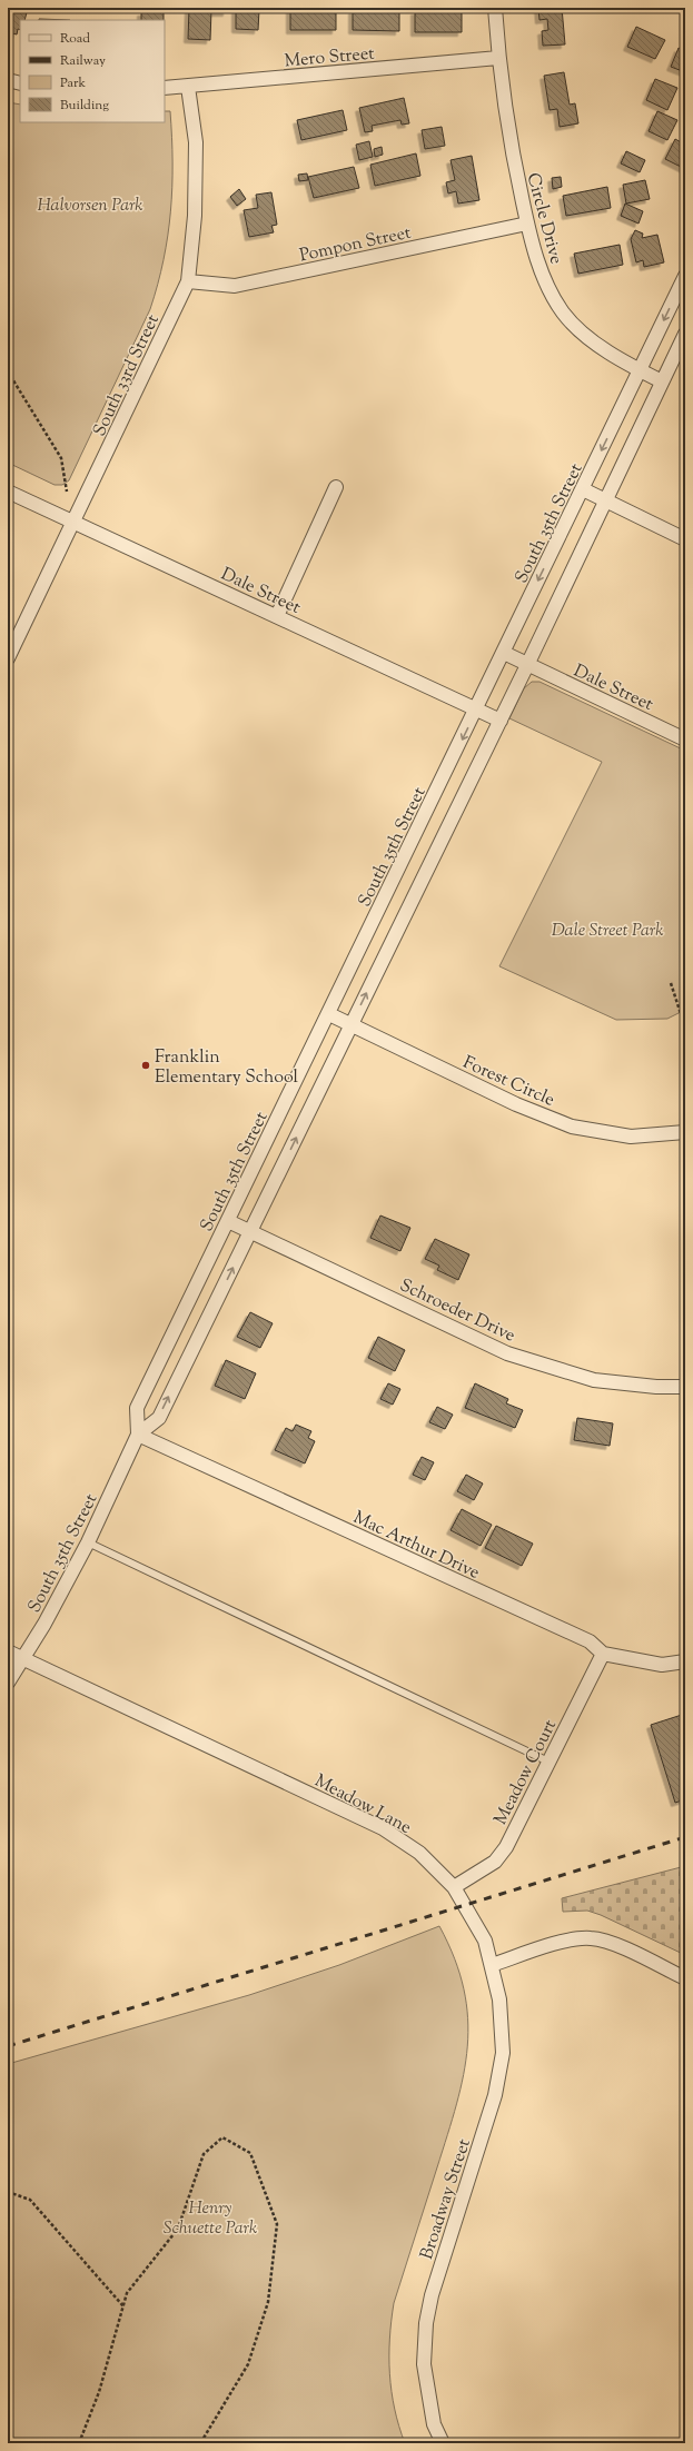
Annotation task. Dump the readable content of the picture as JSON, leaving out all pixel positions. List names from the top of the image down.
{
  "streets": {
    "street": [
      "Mero Street",
      "Circle Drive",
      "Pompon Street",
      "South 33rd Street",
      "South 35th Street",
      "Dale Street",
      "Forest Circle",
      "Schroeder Drive",
      "Mac Arthur Drive",
      "Meadow Court",
      "Meadow Lane",
      "Broadway Street"
    ]
  },
  "crossings": [
    ["Mero Street", "Circle Drive"],
    ["Mero Street", "South 33rd Street"],
    ["Circle Drive", "Pompon Street"],
    ["Circle Drive", "South 35th Street"],
    ["Pompon Street", "South 33rd Street"],
    ["South 33rd Street", "Dale Street"],
    ["South 35th Street", "Dale Street"],
    ["South 35th Street", "Forest Circle"],
    ["South 35th Street", "Schroeder Drive"],
    ["South 35th Street", "Mac Arthur Drive"],
    ["South 35th Street", "Meadow Lane"],
    ["Mac Arthur Drive", "Meadow Court"],
    ["Meadow Court", "Meadow Lane"],
    ["Meadow Lane", "Broadway Street"]
  ],
  "parks": ["Halvorsen Park", "Dale Street Park", "Henry Schuette Park"],
  "places": ["Franklin Elementary School"],
  "legend": [
    "Road",
    "Railway",
    "Park",
    "Building"
  ]
}
